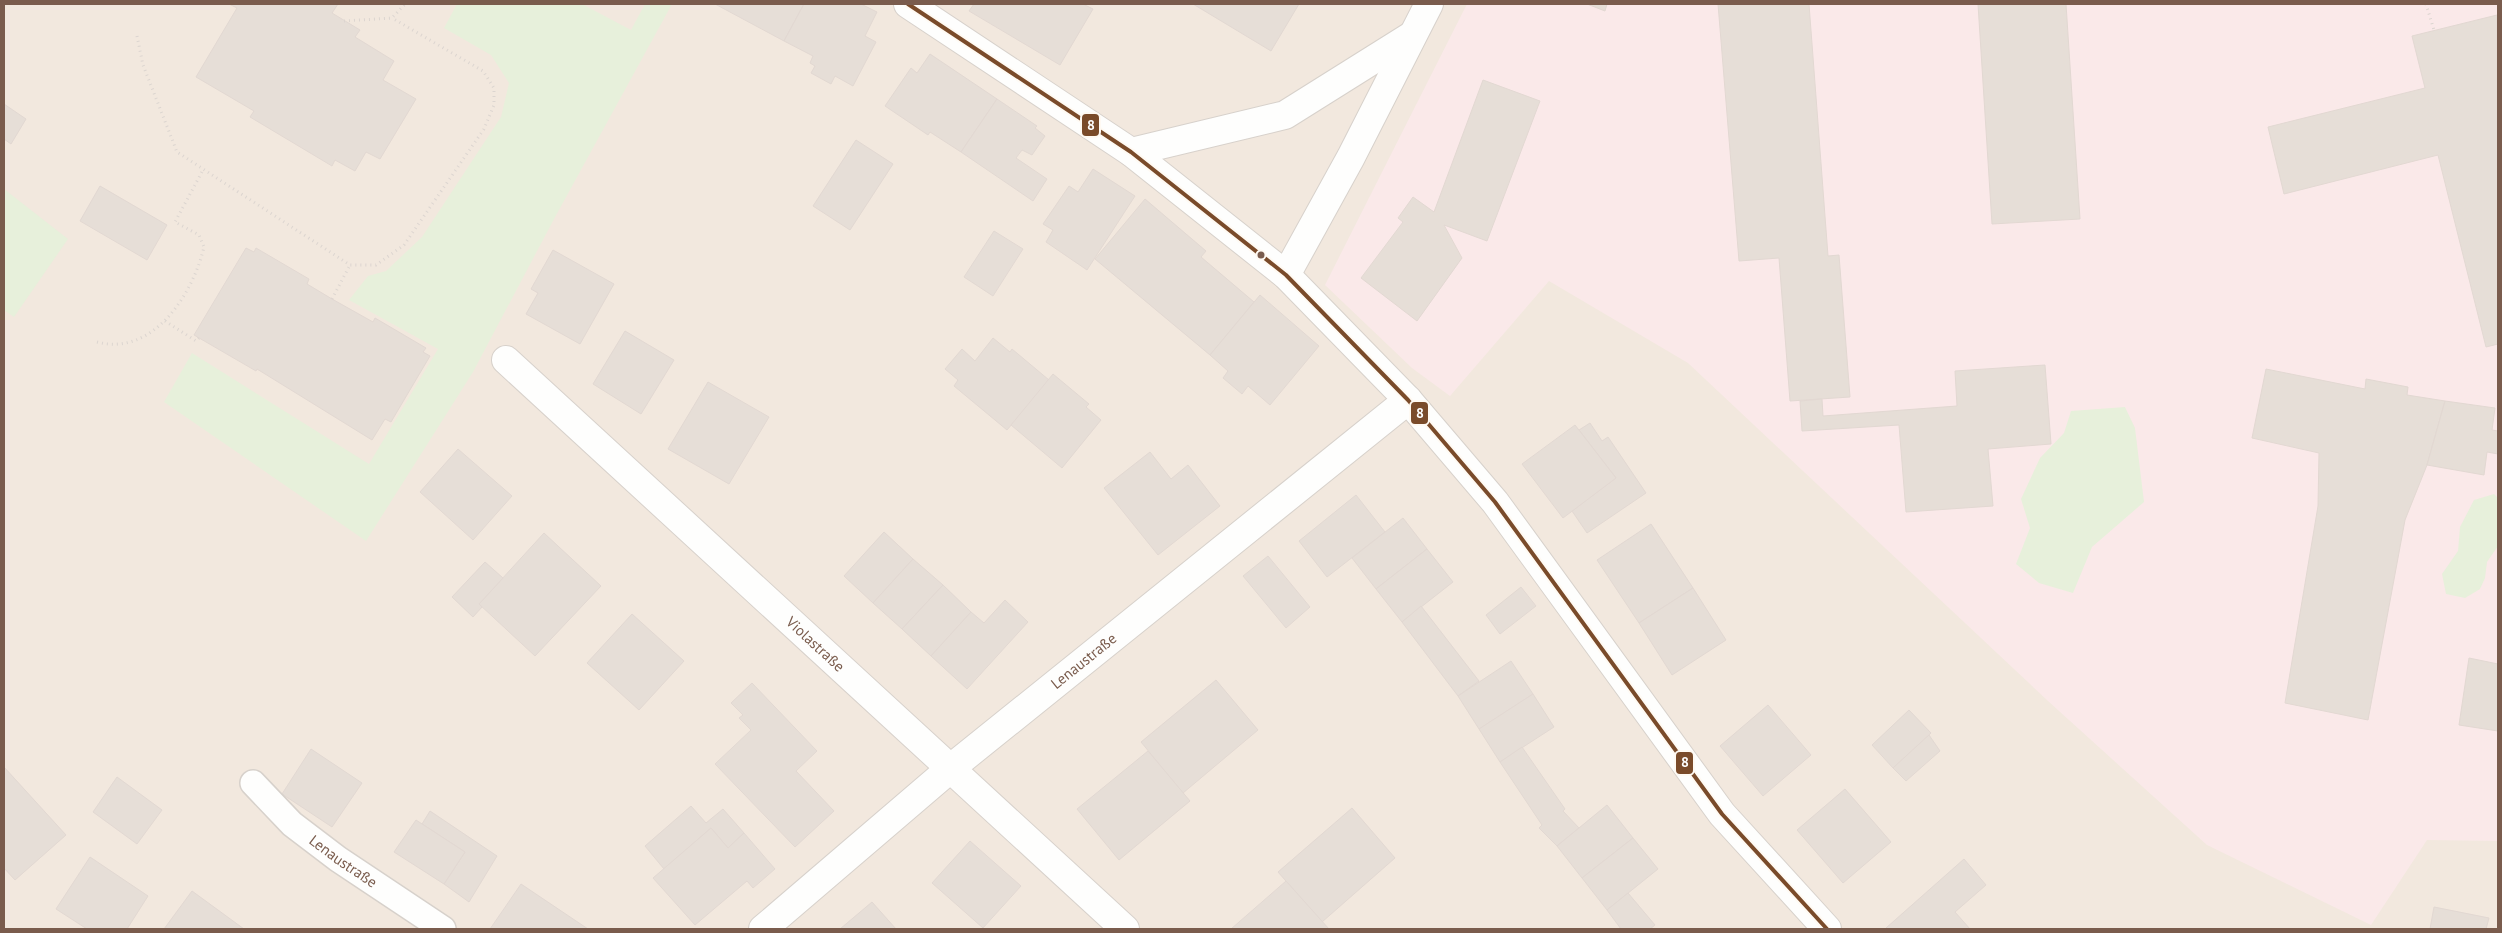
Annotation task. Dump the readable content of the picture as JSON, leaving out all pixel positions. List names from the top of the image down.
{
  "streets": {
    "street": ["Violastraße", "Lenaustraße"]
  },
  "crossings": [
    ["Violastraße", "Lenaustraße"]
  ],
  "lines": ["transit line 8"]
}
